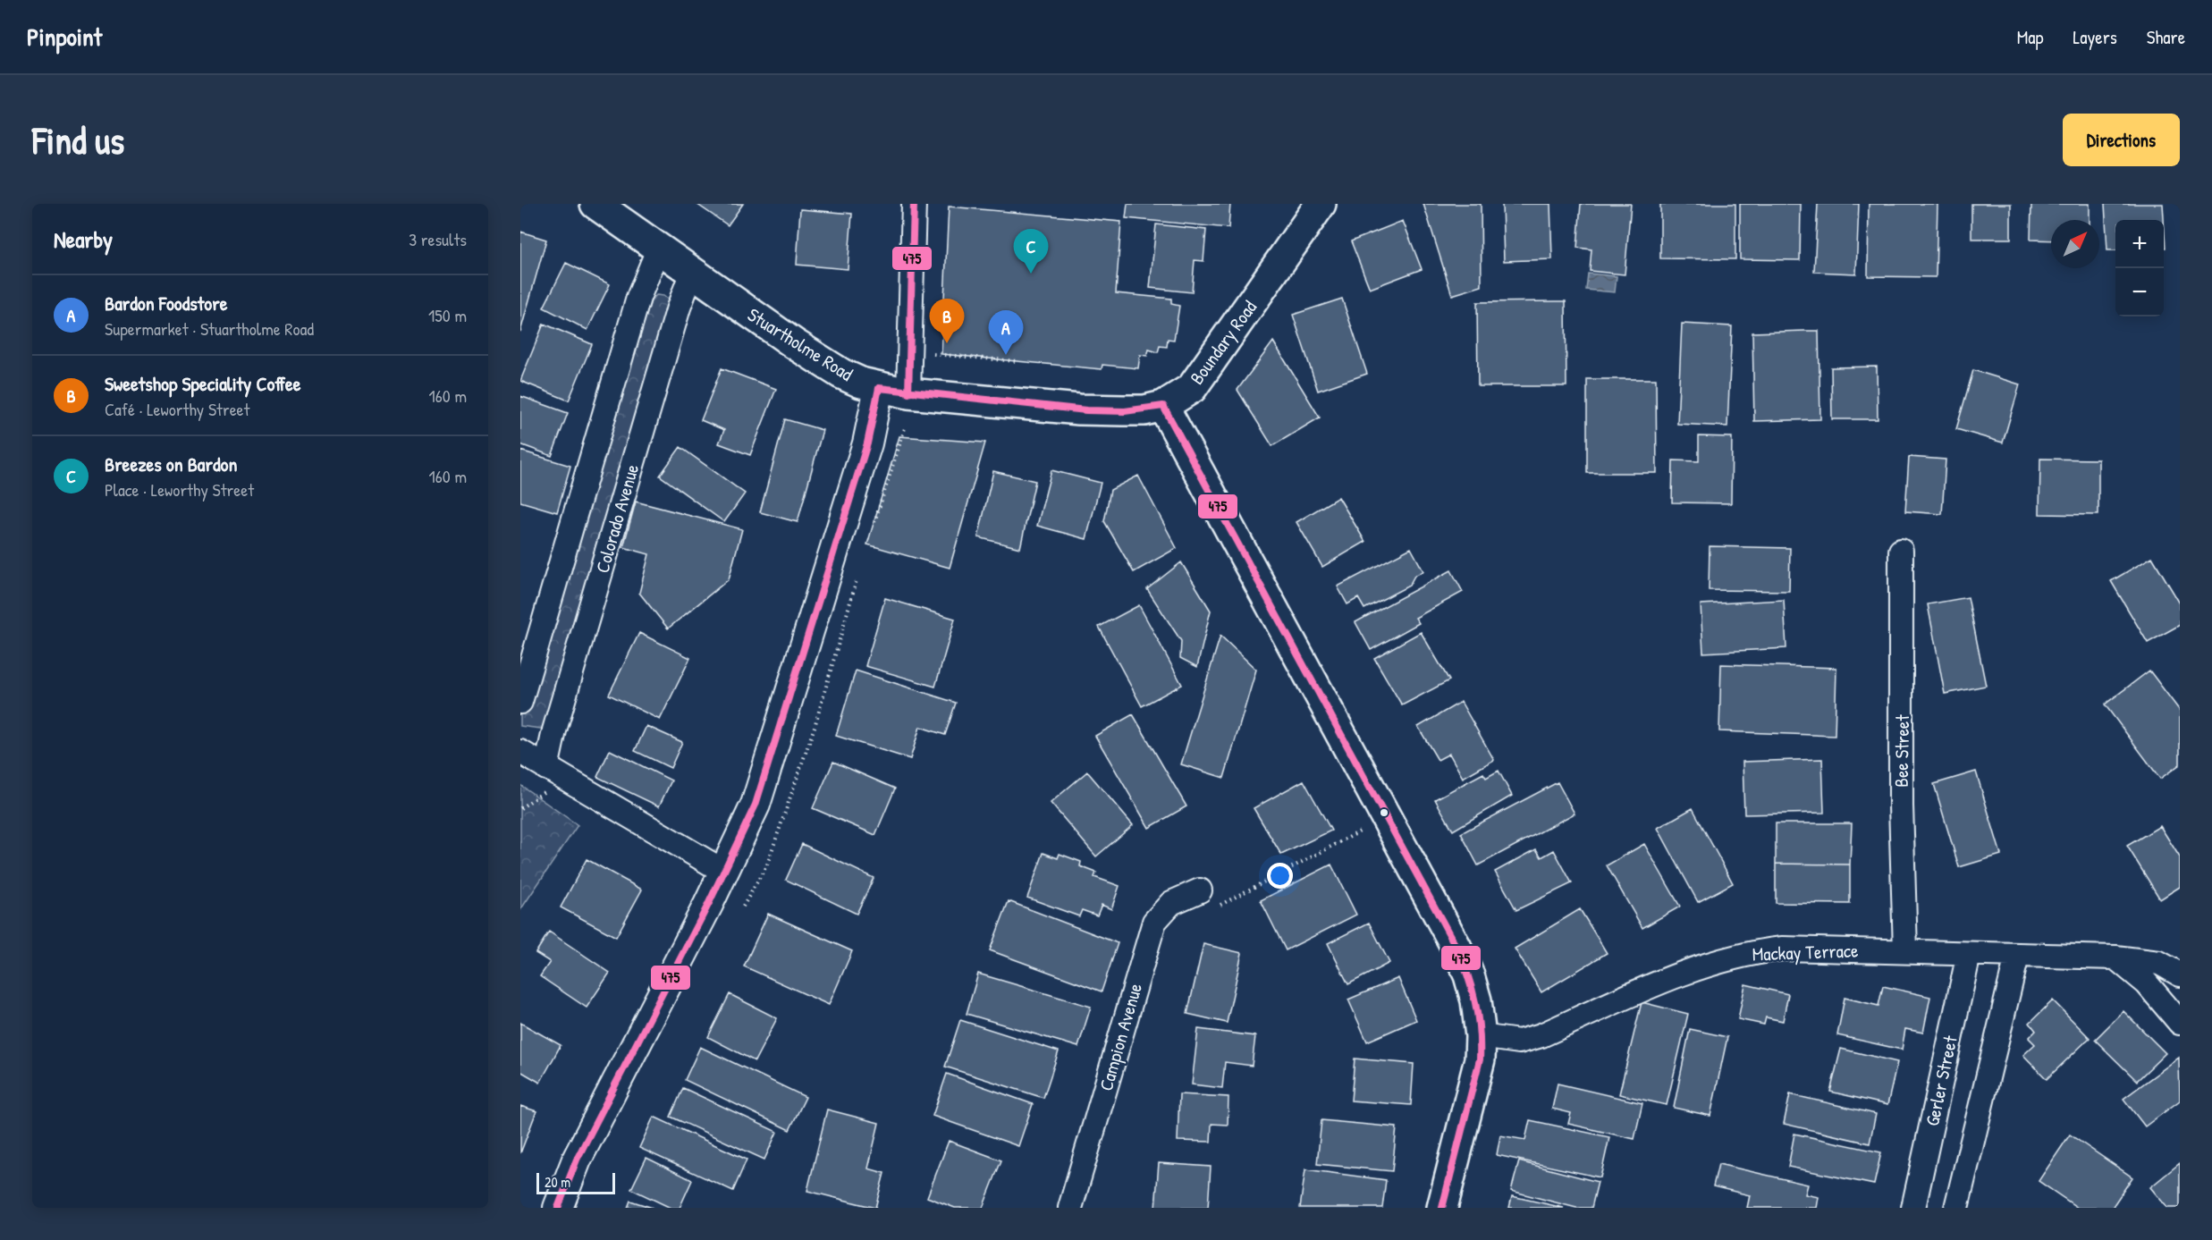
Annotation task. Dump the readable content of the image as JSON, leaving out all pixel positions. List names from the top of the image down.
{
  "streets": {
    "main road": ["Boundary Road", "Stuartholme Road"],
    "street": [
      "Colorado Avenue",
      "Bee Street",
      "Mackay Terrace",
      "Campion Avenue",
      "Gerler Street"
    ]
  },
  "crossings": [
    ["Boundary Road", "Stuartholme Road"],
    ["Stuartholme Road", "Colorado Avenue"],
    ["Bee Street", "Mackay Terrace"],
    ["Mackay Terrace", "Gerler Street"]
  ],
  "lines": ["transit line 475"],
  "scale_bar": "20 m",
  "north": "top right",
  "page": {
    "header": "Pinpoint",
    "nav": ["Map", "Layers", "Share"],
    "buttons": "Directions",
    "title": "Find us",
    "heading": ["Nearby", "3 results"],
    "map_buttons": ["+", "−"],
    "pins": ["C", "B", "A"],
    "list": [
      {
        "mark": "A",
        "name": "Bardon Foodstore",
        "note": "Supermarket · Stuartholme Road",
        "value": "150 m"
      },
      {
        "mark": "B",
        "name": "Sweetshop Speciality Coffee",
        "note": "Café · Leworthy Street",
        "value": "160 m"
      },
      {
        "mark": "C",
        "name": "Breezes on Bardon",
        "note": "Place · Leworthy Street",
        "value": "160 m"
      }
    ],
    "scale": "20 m"
  }
}
